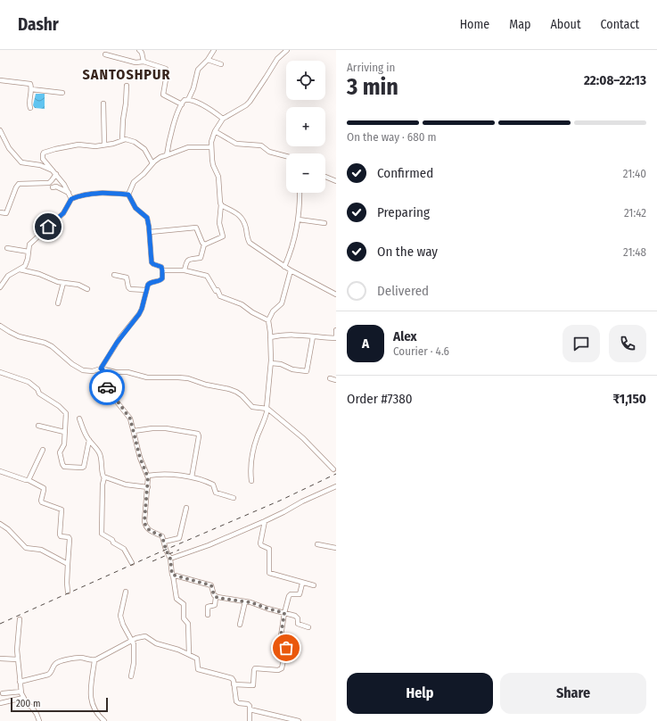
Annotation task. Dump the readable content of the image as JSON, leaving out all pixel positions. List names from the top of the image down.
{
  "districts": ["SANTOSHPUR"],
  "scale_bar": "200 m",
  "page": {
    "header": "Dashr",
    "nav": [
      "Home",
      "Map",
      "About",
      "Contact"
    ],
    "heading": ["3 min", "Arriving in", "22:08–22:13"],
    "panel": [
      "Alex",
      "Courier · 4.6",
      "Order #7380",
      "₹1,150"
    ],
    "map_buttons": ["+", "−"],
    "bar": "On the way · 680 m",
    "list": [
      ["Confirmed", "21:40"],
      ["Preparing", "21:42"],
      ["On the way", "21:48"],
      "Delivered"
    ],
    "round": "A",
    "buttons": ["Help", "Share"],
    "scale": "200 m"
  }
}
